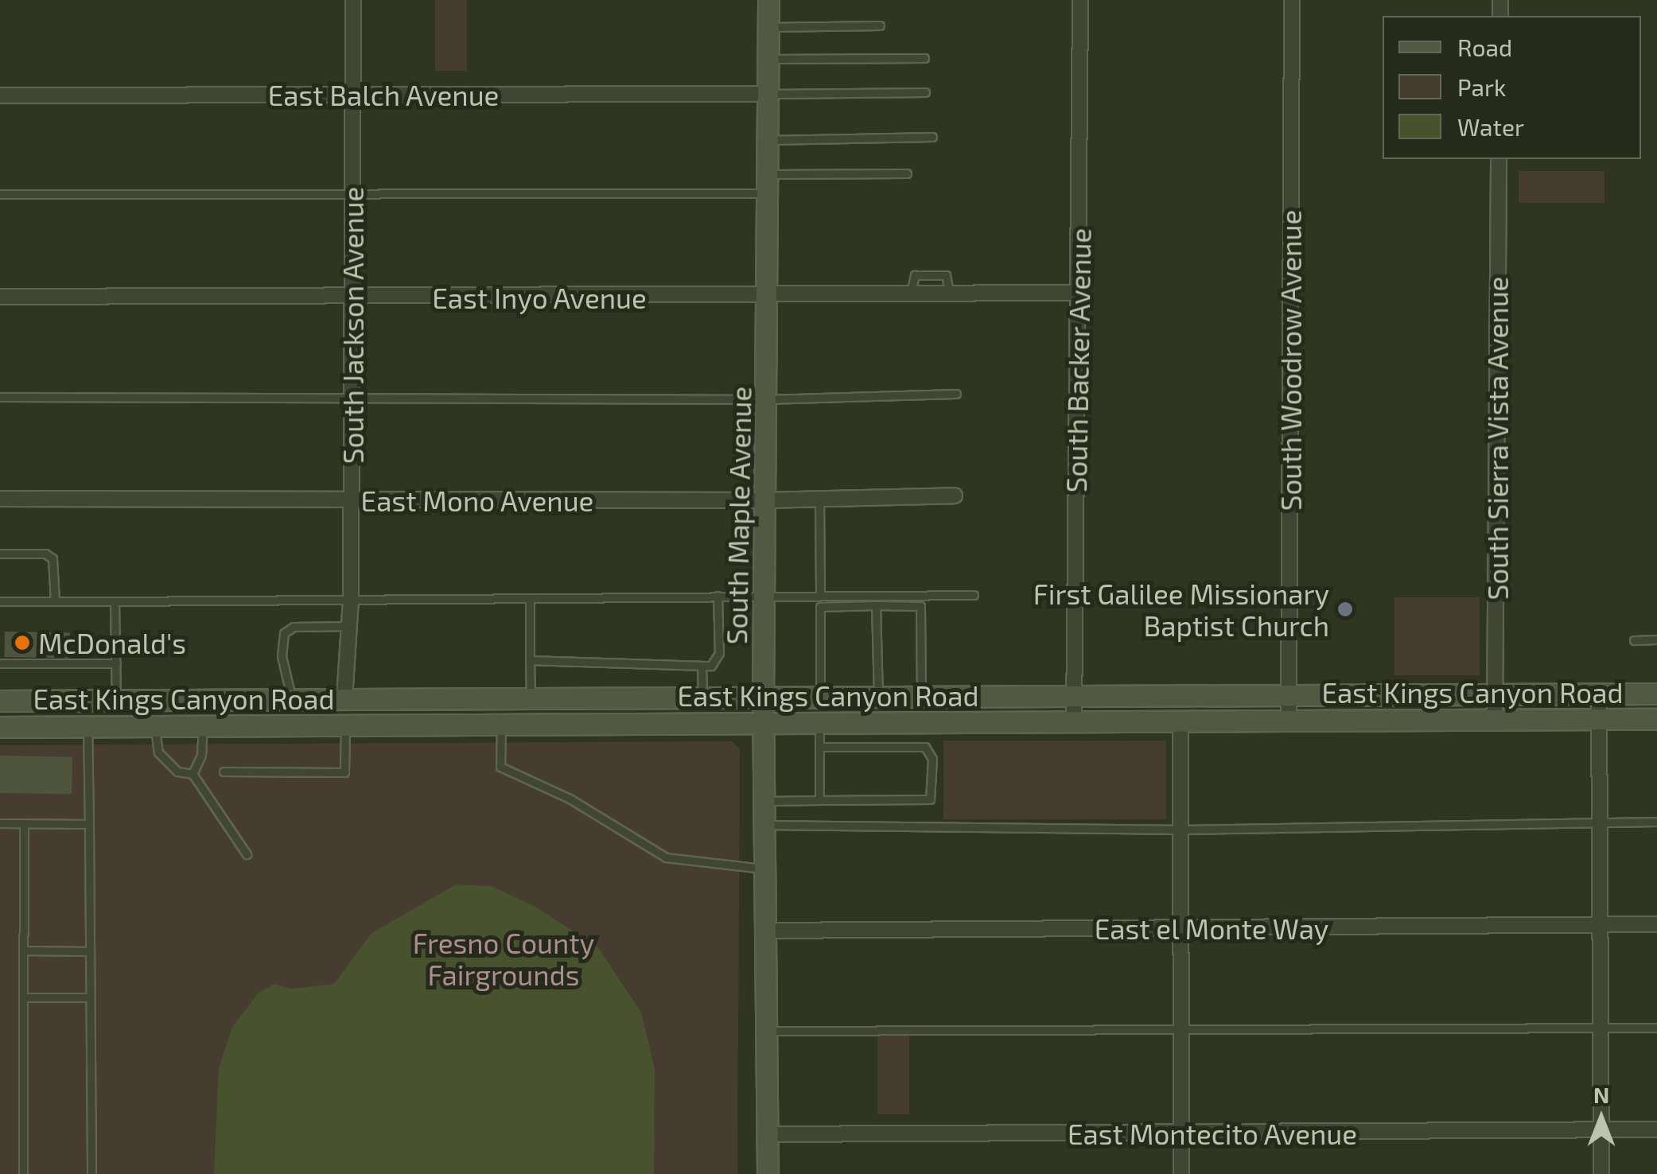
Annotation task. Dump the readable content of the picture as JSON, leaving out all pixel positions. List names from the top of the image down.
{
  "streets": {
    "main road": ["South Maple Avenue", "East Kings Canyon Road"],
    "street": [
      "East Balch Avenue",
      "East Inyo Avenue",
      "South Jackson Avenue",
      "South Backer Avenue",
      "South Woodrow Avenue",
      "South Sierra Vista Avenue",
      "East Mono Avenue",
      "East el Monte Way",
      "East Montecito Avenue"
    ]
  },
  "crossings": [
    ["East Balch Avenue", "South Jackson Avenue"],
    ["East Balch Avenue", "South Maple Avenue"],
    ["East Inyo Avenue", "South Jackson Avenue"],
    ["East Inyo Avenue", "South Backer Avenue"],
    ["East Inyo Avenue", "South Maple Avenue"],
    ["South Jackson Avenue", "East Mono Avenue"],
    ["South Jackson Avenue", "East Kings Canyon Road"],
    ["South Backer Avenue", "East Kings Canyon Road"],
    ["South Woodrow Avenue", "East Kings Canyon Road"],
    ["South Sierra Vista Avenue", "East Kings Canyon Road"],
    ["East Mono Avenue", "South Maple Avenue"],
    ["South Maple Avenue", "East Kings Canyon Road"],
    ["South Maple Avenue", "East el Monte Way"],
    ["South Maple Avenue", "East Montecito Avenue"]
  ],
  "parks": ["Fresno County Fairgrounds"],
  "places": ["First Galilee Missionary Baptist Church", "McDonald's"],
  "legend": ["Road", "Park", "Water"],
  "north": "top"
}
